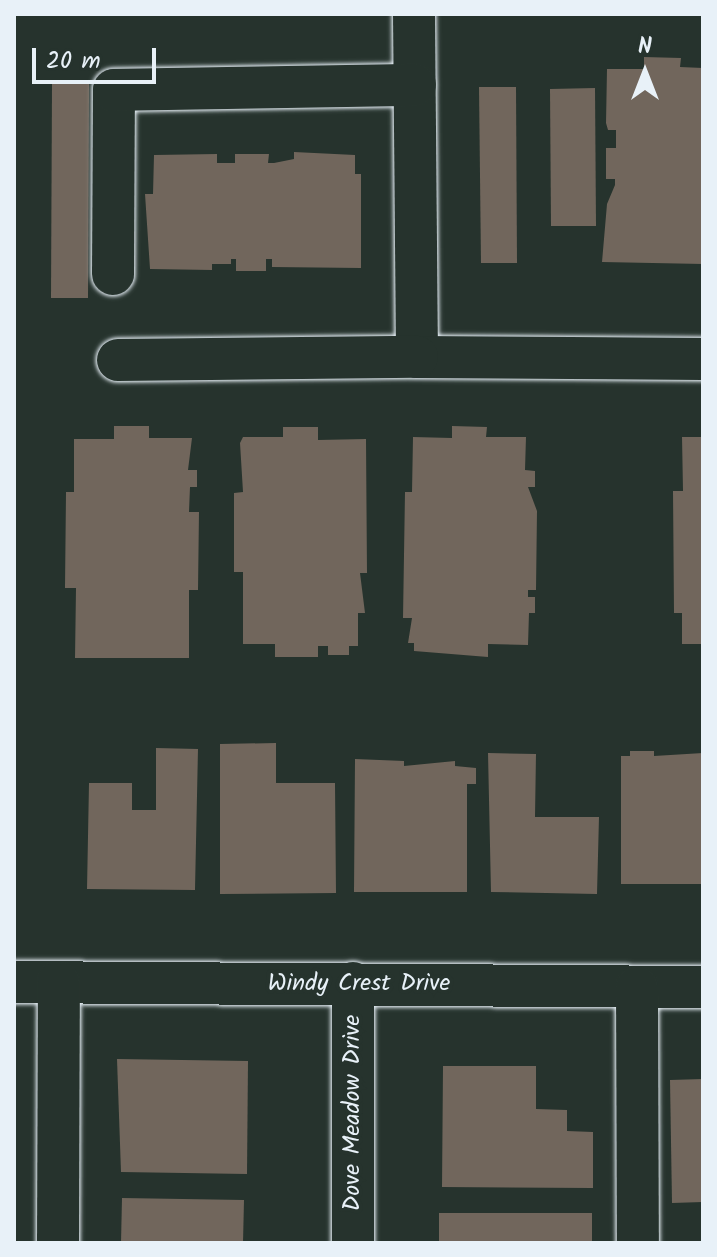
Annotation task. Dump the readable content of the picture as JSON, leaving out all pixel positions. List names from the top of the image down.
{
  "streets": {
    "street": ["Windy Crest Drive", "Dove Meadow Drive"]
  },
  "crossings": [
    ["Windy Crest Drive", "Dove Meadow Drive"]
  ],
  "scale_bar": "20 m",
  "north": "top"
}
